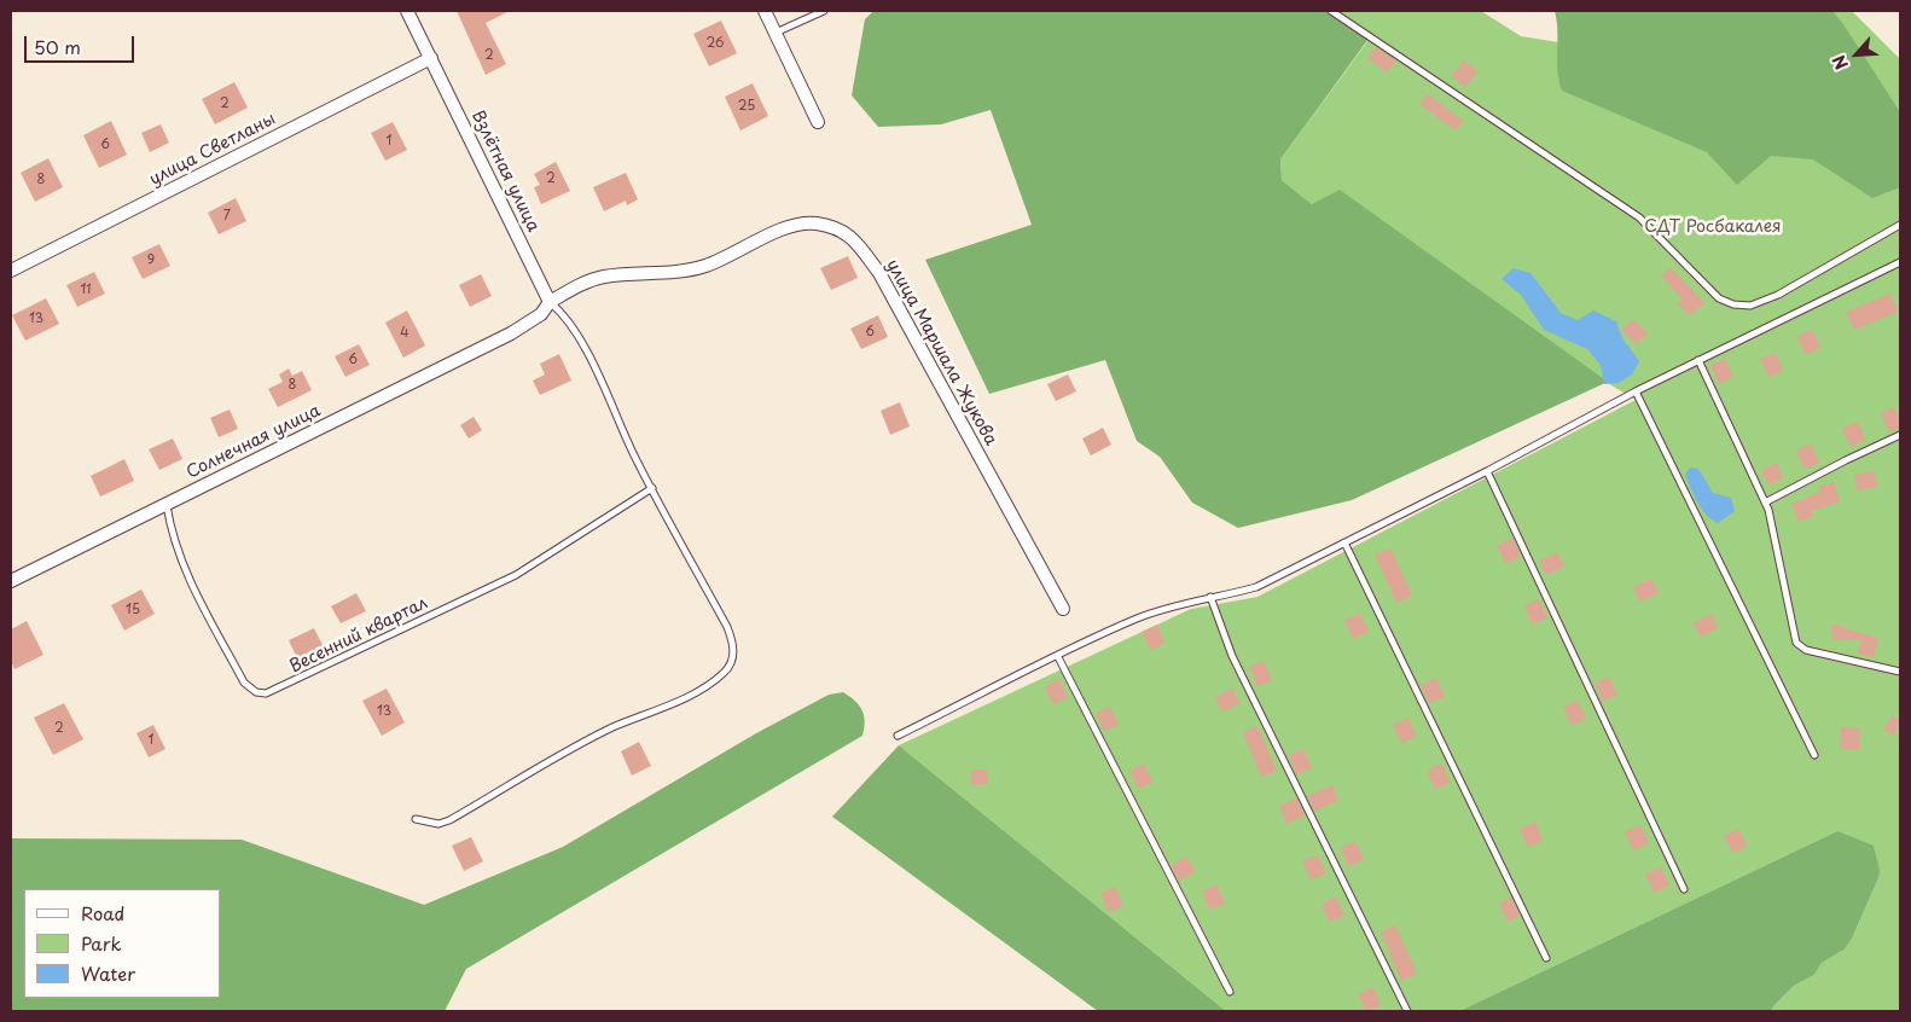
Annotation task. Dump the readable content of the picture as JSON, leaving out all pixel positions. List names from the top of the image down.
{
  "streets": {
    "street": [
      "улица Светланы",
      "Взлётная улица",
      "улица Маршала Жукова",
      "Солнечная улица"
    ],
    "lane": ["Весенний квартал"]
  },
  "crossings": [
    ["улица Светланы", "Взлётная улица"],
    ["Взлётная улица", "улица Маршала Жукова"],
    ["Взлётная улица", "Солнечная улица"],
    ["улица Маршала Жукова", "Солнечная улица"],
    ["Солнечная улица", "Весенний квартал"]
  ],
  "parks": ["СДТ Росбакалея"],
  "house_numbers": [
    "26",
    "2",
    "2",
    "25",
    "1",
    "6",
    "2",
    "8",
    "7",
    "9",
    "11",
    "13",
    "6",
    "4",
    "6",
    "8",
    "15",
    "13",
    "2",
    "1"
  ],
  "legend": ["Road", "Park", "Water"],
  "scale_bar": "50 m",
  "north": "bottom left"
}
